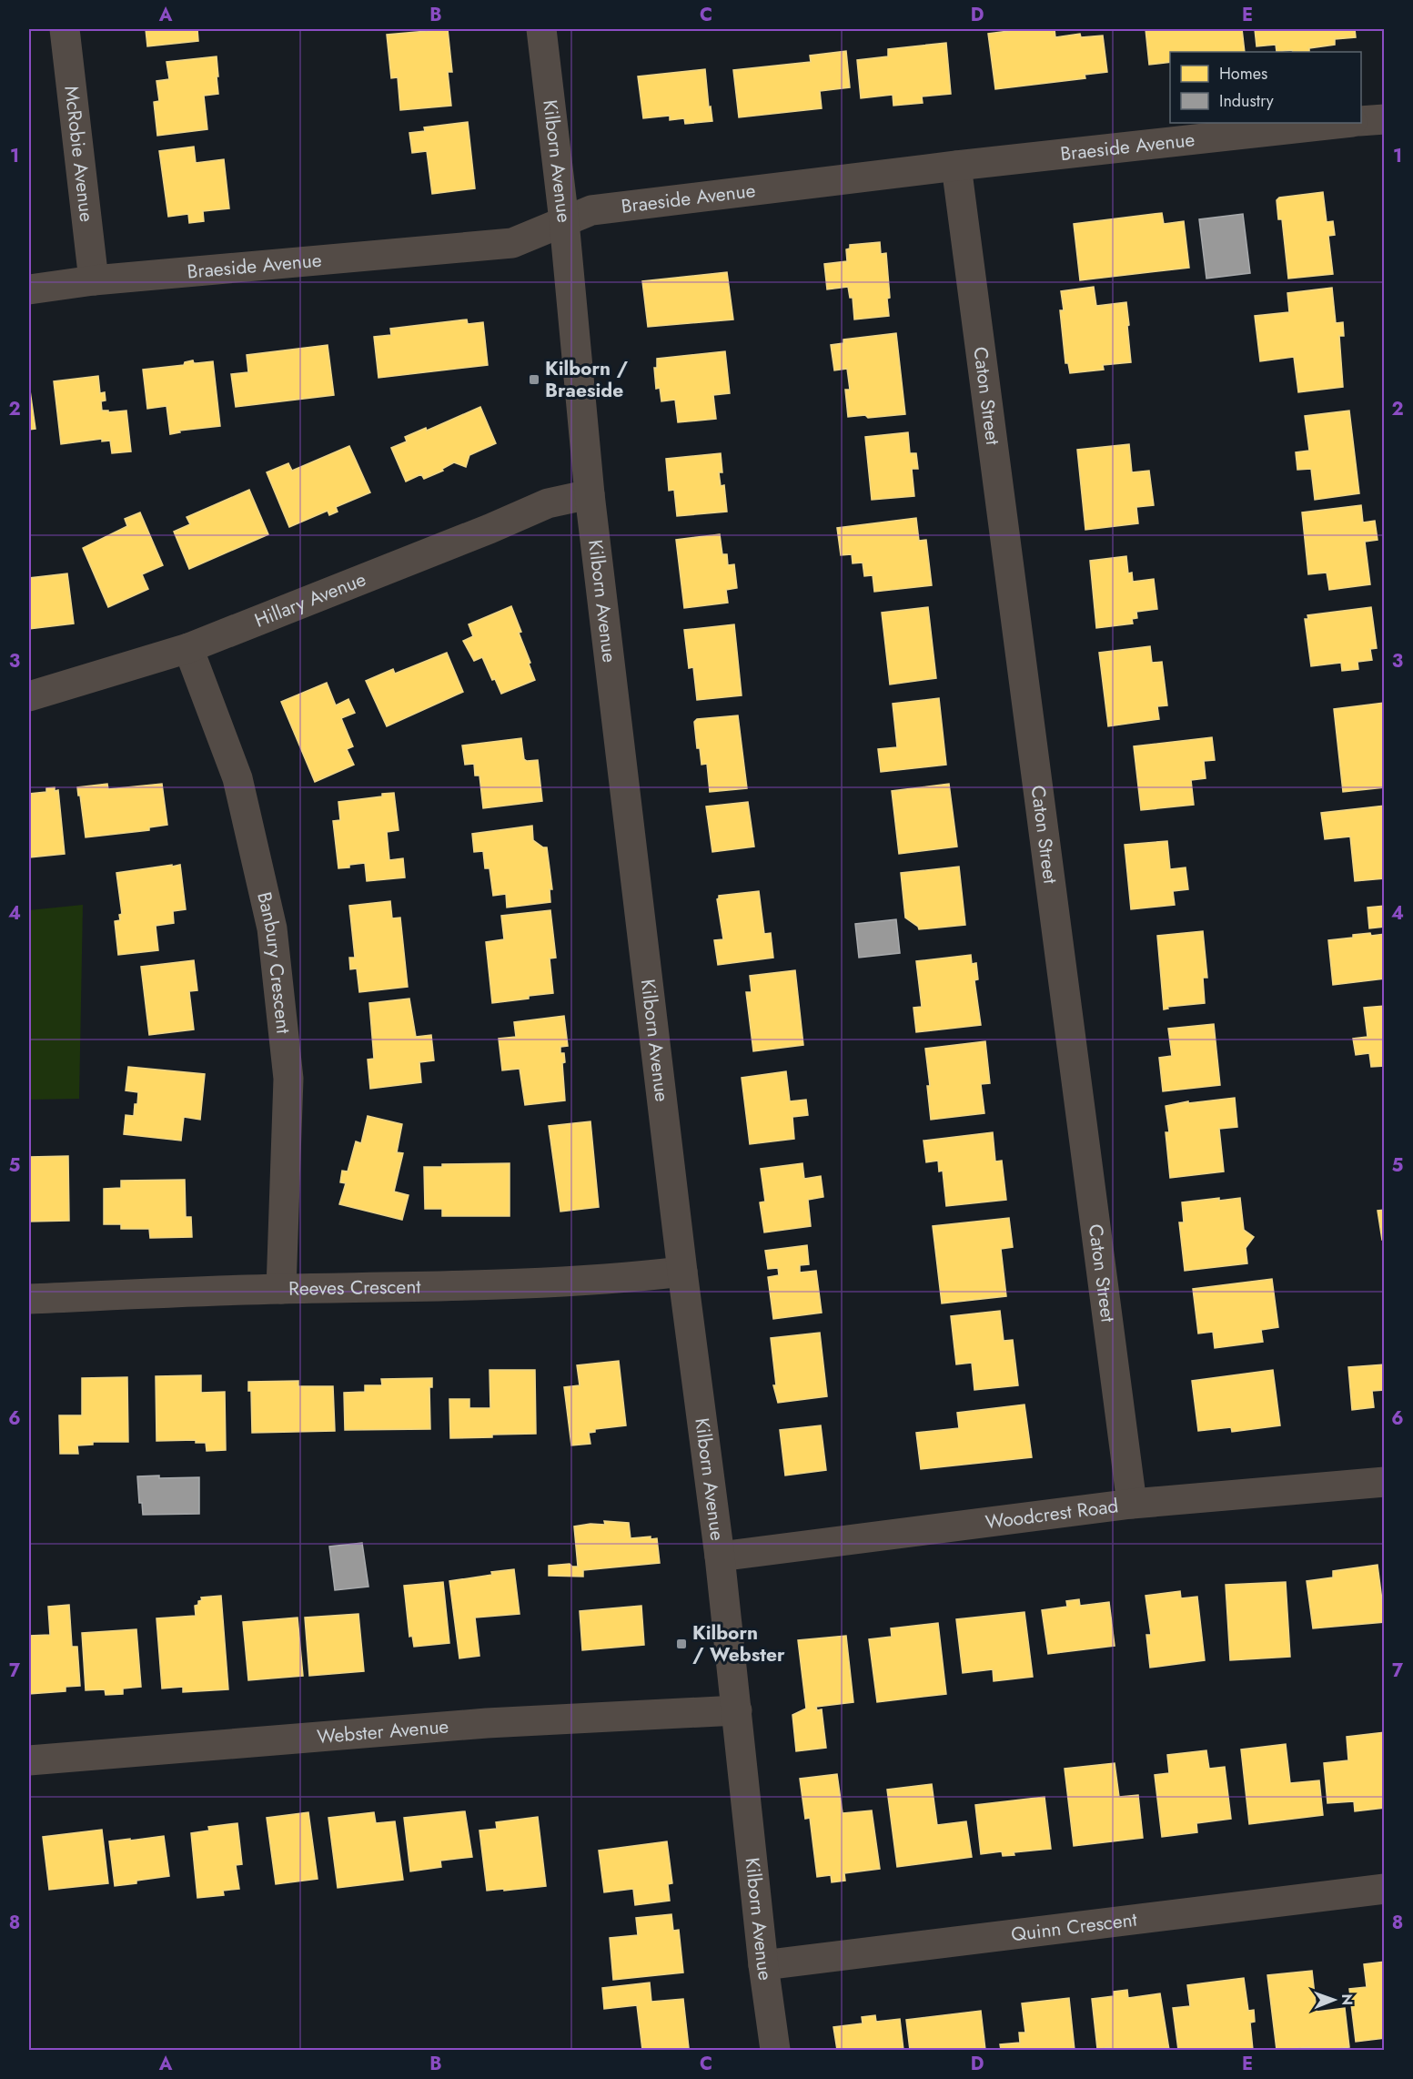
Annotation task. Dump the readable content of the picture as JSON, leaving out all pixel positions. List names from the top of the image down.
{
  "streets": {
    "street": [
      "Braeside Avenue",
      "McRobie Avenue",
      "Kilborn Avenue",
      "Caton Street",
      "Hillary Avenue",
      "Banbury Crescent",
      "Reeves Crescent",
      "Woodcrest Road",
      "Webster Avenue",
      "Quinn Crescent"
    ]
  },
  "crossings": [
    ["Braeside Avenue", "McRobie Avenue"],
    ["Braeside Avenue", "Kilborn Avenue"],
    ["Braeside Avenue", "Caton Street"],
    ["Kilborn Avenue", "Hillary Avenue"],
    ["Kilborn Avenue", "Reeves Crescent"],
    ["Kilborn Avenue", "Woodcrest Road"],
    ["Kilborn Avenue", "Webster Avenue"],
    ["Kilborn Avenue", "Quinn Crescent"],
    ["Caton Street", "Woodcrest Road"],
    ["Hillary Avenue", "Banbury Crescent"],
    ["Banbury Crescent", "Reeves Crescent"]
  ],
  "places": {
    "transit": ["Kilborn / Braeside", "Kilborn / Webster"]
  },
  "legend": ["Homes", "Industry"],
  "north": "right",
  "grid": {
    "columns": [
      "A",
      "B",
      "C",
      "D",
      "E"
    ],
    "rows": [
      "1",
      "2",
      "3",
      "4",
      "5",
      "6",
      "7",
      "8"
    ]
  }
}
